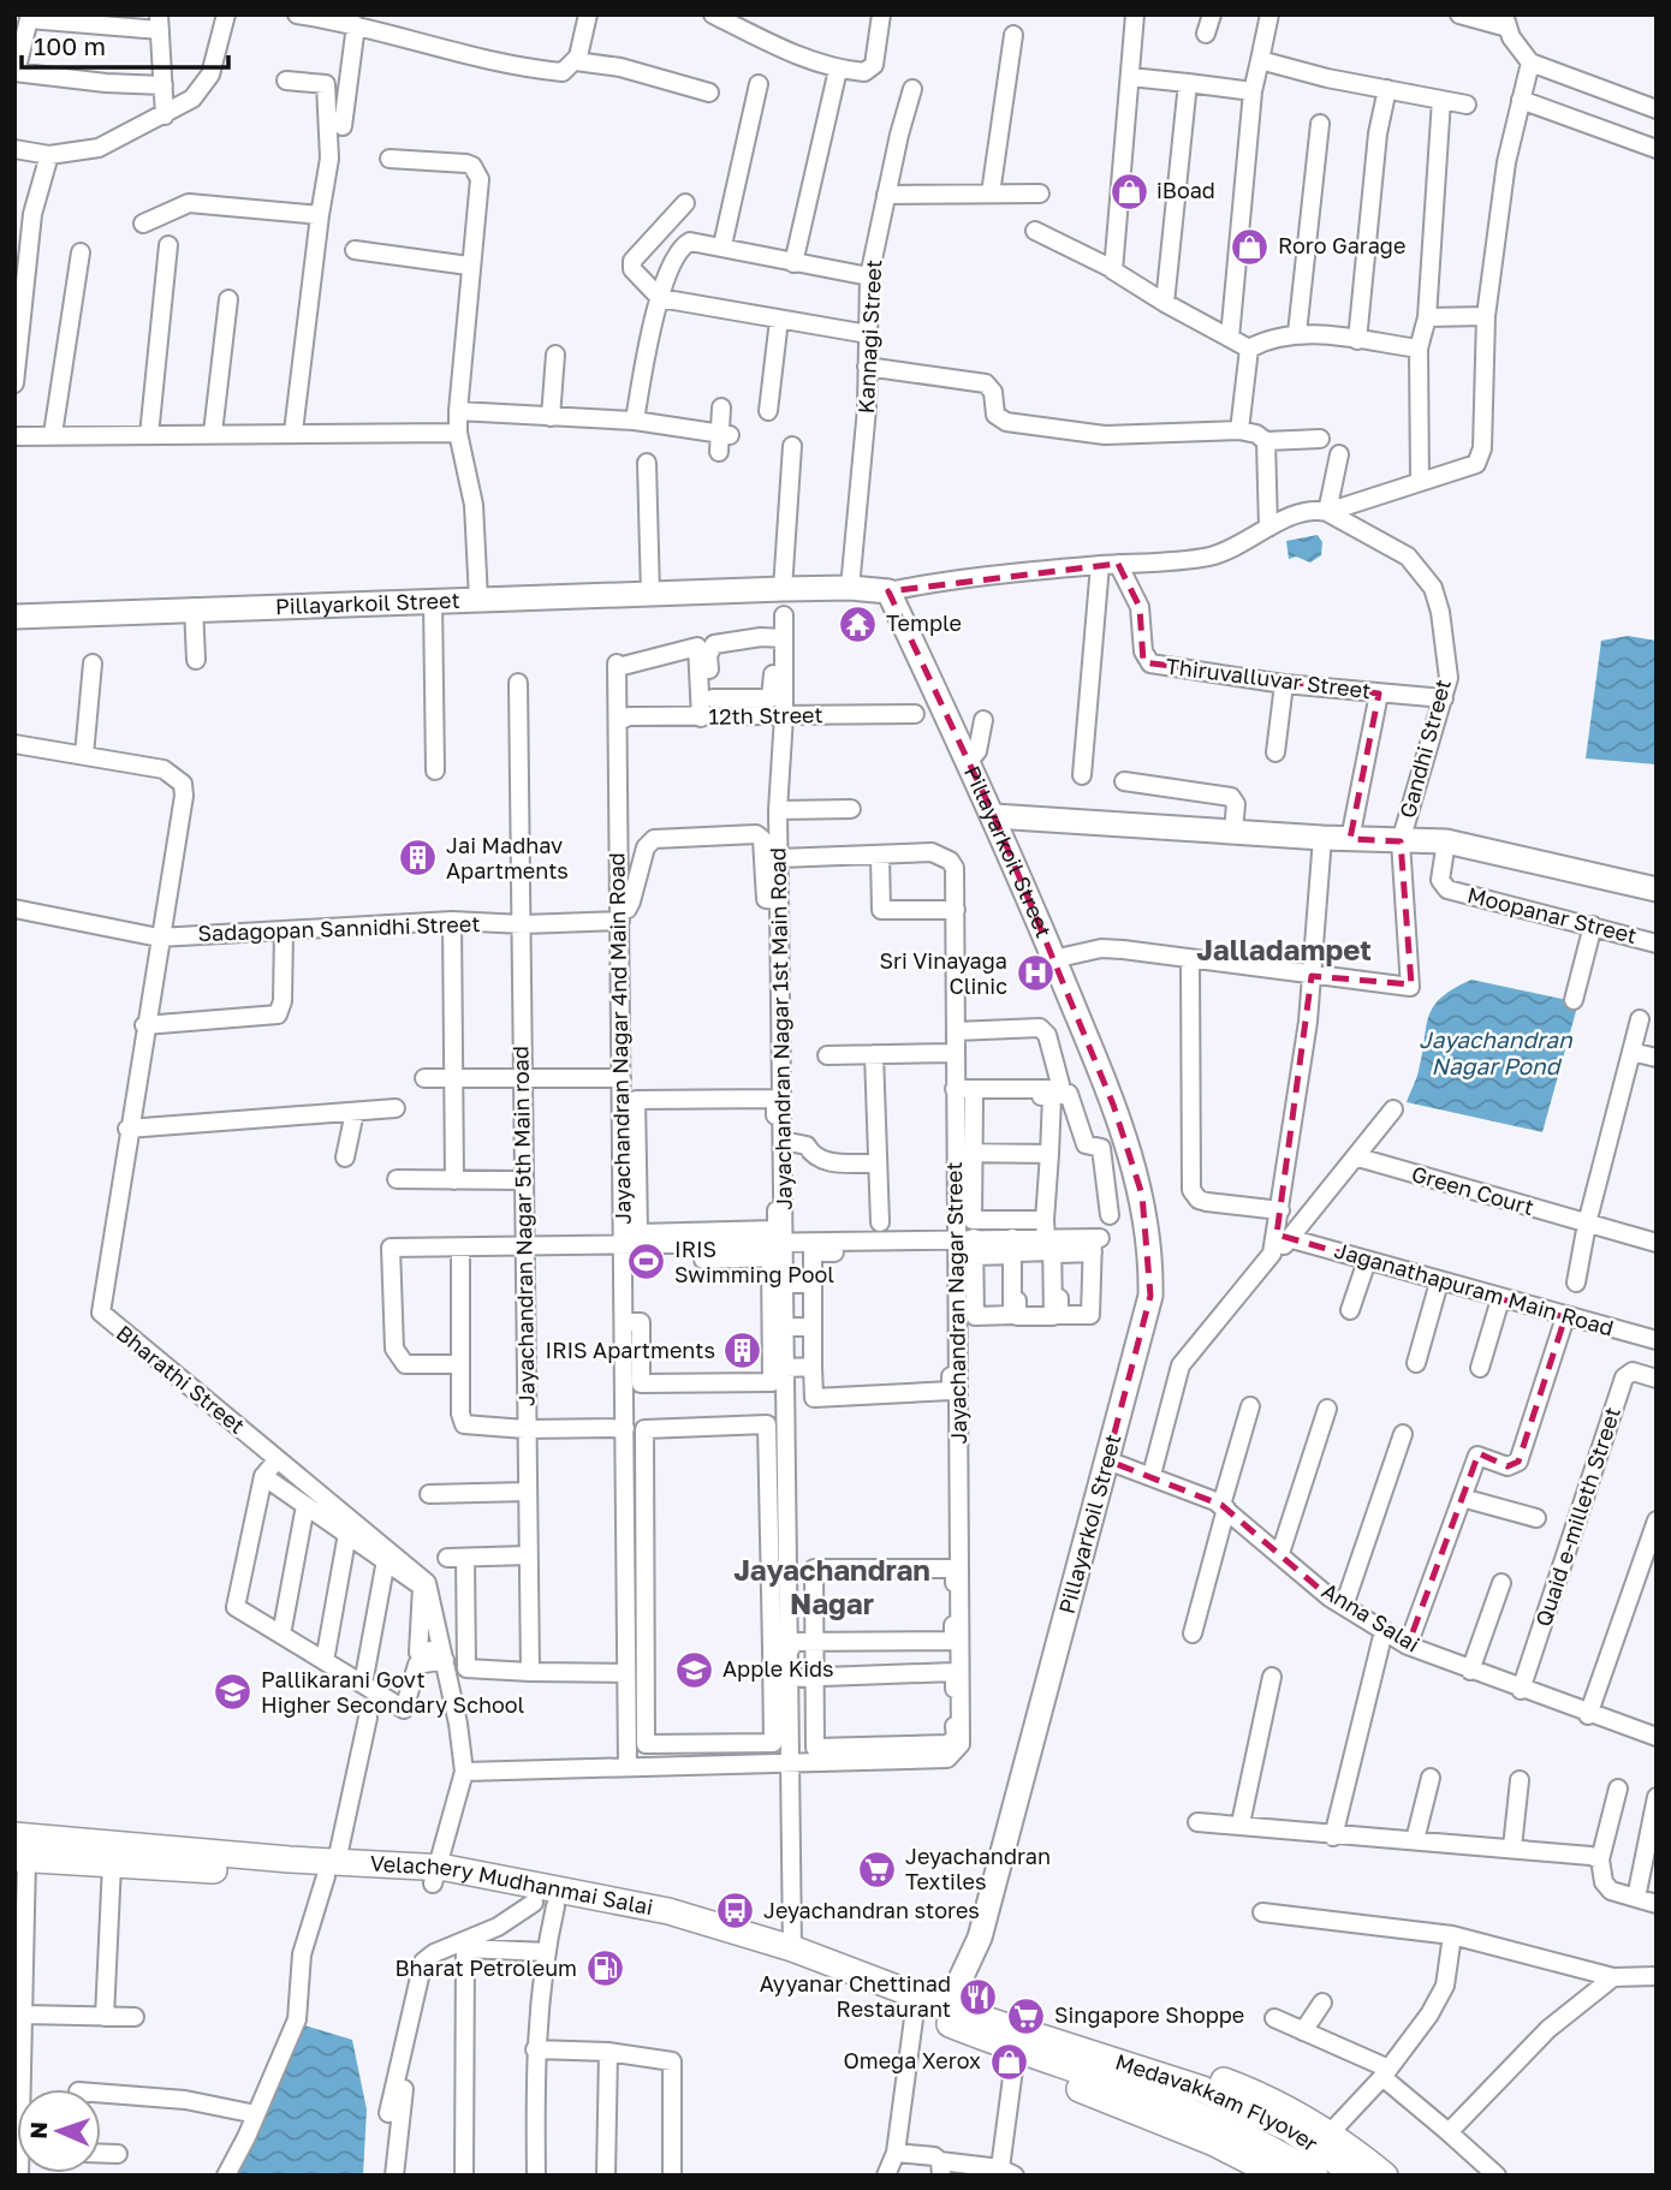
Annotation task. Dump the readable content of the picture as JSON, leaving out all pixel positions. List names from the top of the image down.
{
  "streets": {
    "main road": ["Velachery Mudhanmai Salai", "Medavakkam Flyover"],
    "street": [
      "Kannagi Street",
      "Pillayarkoil Street",
      "Thiruvalluvar Street",
      "12th Street",
      "Gandhi Street",
      "Moopanar Street",
      "Sadagopan Sannidhi Street",
      "Jayachandran Nagar 1st Main Road",
      "Jayachandran Nagar 4nd Main Road",
      "Green Court",
      "Jayachandran Nagar 5th Main road",
      "Jaganathapuram Main Road",
      "Jayachandran Nagar Street",
      "Bharathi Street",
      "Quaid e-milleth Street",
      "Anna Salai"
    ]
  },
  "crossings": [
    ["Kannagi Street", "Pillayarkoil Street"],
    ["Pillayarkoil Street", "Anna Salai"],
    ["Pillayarkoil Street", "Velachery Mudhanmai Salai"],
    ["Thiruvalluvar Street", "Gandhi Street"],
    ["12th Street", "Jayachandran Nagar 1st Main Road"],
    ["12th Street", "Jayachandran Nagar 4nd Main Road"],
    ["Sadagopan Sannidhi Street", "Jayachandran Nagar 4nd Main Road"],
    ["Sadagopan Sannidhi Street", "Jayachandran Nagar 5th Main road"],
    ["Sadagopan Sannidhi Street", "Bharathi Street"],
    ["Jayachandran Nagar 1st Main Road", "Jayachandran Nagar Street"],
    ["Jayachandran Nagar 1st Main Road", "Velachery Mudhanmai Salai"],
    ["Jayachandran Nagar 4nd Main Road", "Jayachandran Nagar Street"],
    ["Jayachandran Nagar Street", "Bharathi Street"],
    ["Bharathi Street", "Velachery Mudhanmai Salai"],
    ["Quaid e-milleth Street", "Anna Salai"],
    ["Velachery Mudhanmai Salai", "Medavakkam Flyover"]
  ],
  "districts": ["Jalladampet", "Jayachandran Nagar"],
  "water": ["Jayachandran Nagar Pond"],
  "places": {
    "shop": ["iBoad", "Roro Garage", "Omega Xerox"],
    "temple": ["Temple"],
    "building": ["Jai Madhav Apartments", "IRIS Apartments"],
    "hospital": ["Sri Vinayaga Clinic"],
    "sports": ["IRIS Swimming Pool"],
    "school or university": ["Apple Kids", "Pallikarani Govt Higher Secondary School"],
    "supermarket": ["Jeyachandran Textiles", "Singapore Shoppe"],
    "bus stop": ["Jeyachandran stores"],
    "fuel station": ["Bharat Petroleum"],
    "restaurant": ["Ayyanar Chettinad Restaurant"]
  },
  "scale_bar": "100 m",
  "north": "left"
}
